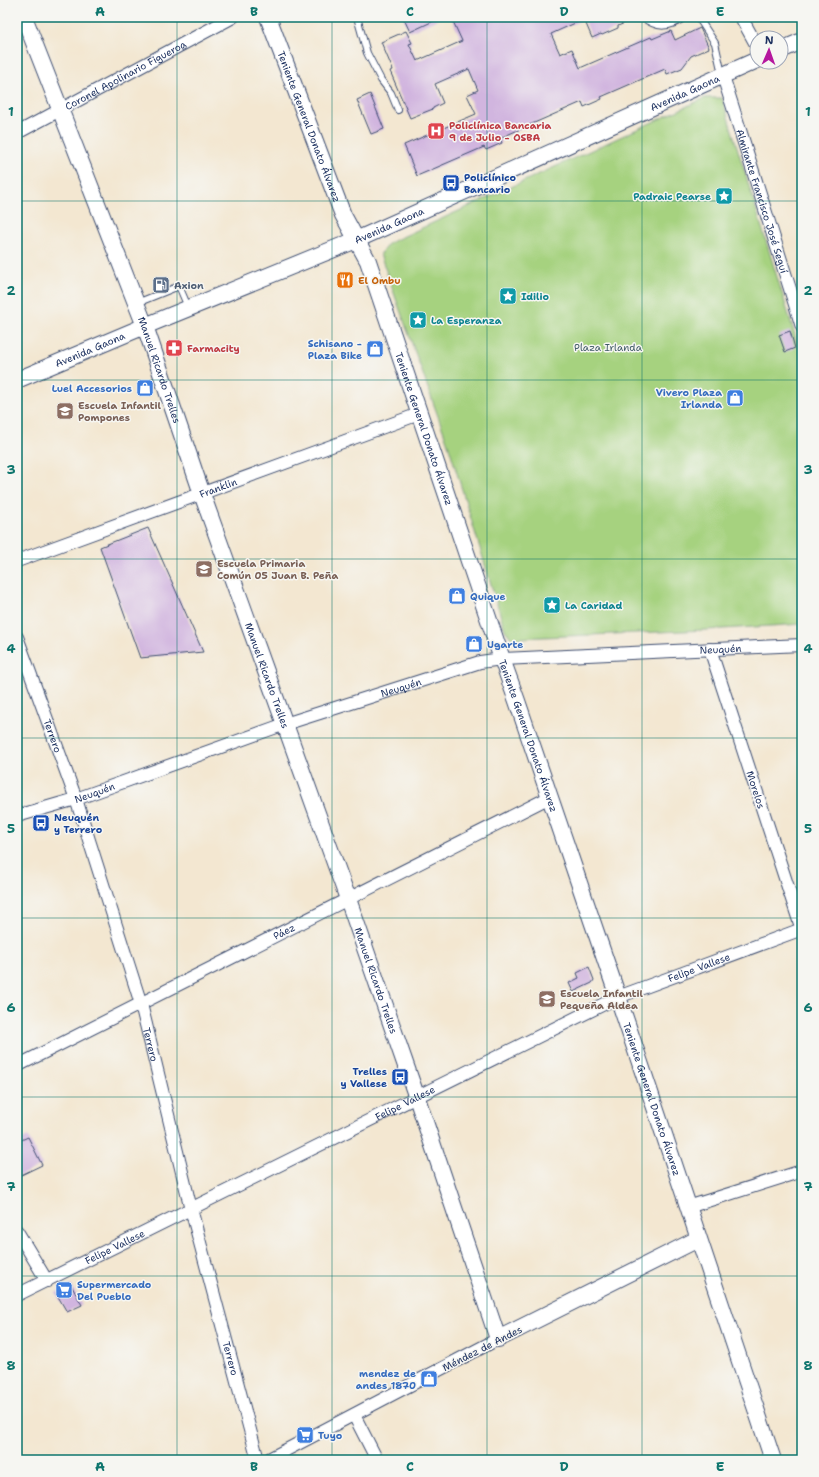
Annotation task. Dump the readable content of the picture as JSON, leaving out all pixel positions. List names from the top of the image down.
{
  "streets": {
    "street": [
      "Coronel Apolinario Figueroa",
      "Avenida Gaona",
      "Teniente General Donato Álvarez",
      "Almirante Francisco José Seguí",
      "Manuel Ricardo Trelles",
      "Franklin",
      "Neuquén",
      "Terrero",
      "Morelos",
      "Páez",
      "Felipe Vallese",
      "Méndez de Andes"
    ]
  },
  "crossings": [
    ["Coronel Apolinario Figueroa", "Manuel Ricardo Trelles"],
    ["Avenida Gaona", "Teniente General Donato Álvarez"],
    ["Avenida Gaona", "Almirante Francisco José Seguí"],
    ["Avenida Gaona", "Manuel Ricardo Trelles"],
    ["Teniente General Donato Álvarez", "Franklin"],
    ["Teniente General Donato Álvarez", "Neuquén"],
    ["Teniente General Donato Álvarez", "Páez"],
    ["Teniente General Donato Álvarez", "Felipe Vallese"],
    ["Teniente General Donato Álvarez", "Méndez de Andes"],
    ["Manuel Ricardo Trelles", "Franklin"],
    ["Manuel Ricardo Trelles", "Neuquén"],
    ["Manuel Ricardo Trelles", "Páez"],
    ["Manuel Ricardo Trelles", "Felipe Vallese"],
    ["Manuel Ricardo Trelles", "Méndez de Andes"],
    ["Neuquén", "Terrero"],
    ["Neuquén", "Morelos"],
    ["Terrero", "Páez"],
    ["Terrero", "Felipe Vallese"],
    ["Morelos", "Felipe Vallese"]
  ],
  "parks": ["Plaza Irlanda"],
  "places": {
    "hospital": ["Policlínica Bancaria 9 de Julio - OSBA"],
    "bus stop": ["Policlínico Bancario", "Neuquén y Terrero", "Trelles y Vallese"],
    "place": [
      "Padraic Pearse",
      "Idilio",
      "La Esperanza",
      "La Caridad"
    ],
    "restaurant": ["El Ombu"],
    "fuel station": ["Axion"],
    "pharmacy": ["Farmacity"],
    "shop": [
      "Schisano - Plaza Bike",
      "Luel Accesorios",
      "Vivero Plaza Irlanda",
      "Quique",
      "Ugarte",
      "mendez de andes 1870"
    ],
    "school or university": ["Escuela Infantil Pompones", "Escuela Primaria Común 05 Juan B. Peña", "Escuela Infantil Pequeña Aldea"],
    "supermarket": ["Supermercado Del Pueblo", "Tuyo"]
  },
  "north": "top",
  "grid": {
    "columns": [
      "A",
      "B",
      "C",
      "D",
      "E"
    ],
    "rows": [
      "1",
      "2",
      "3",
      "4",
      "5",
      "6",
      "7",
      "8"
    ]
  }
}
